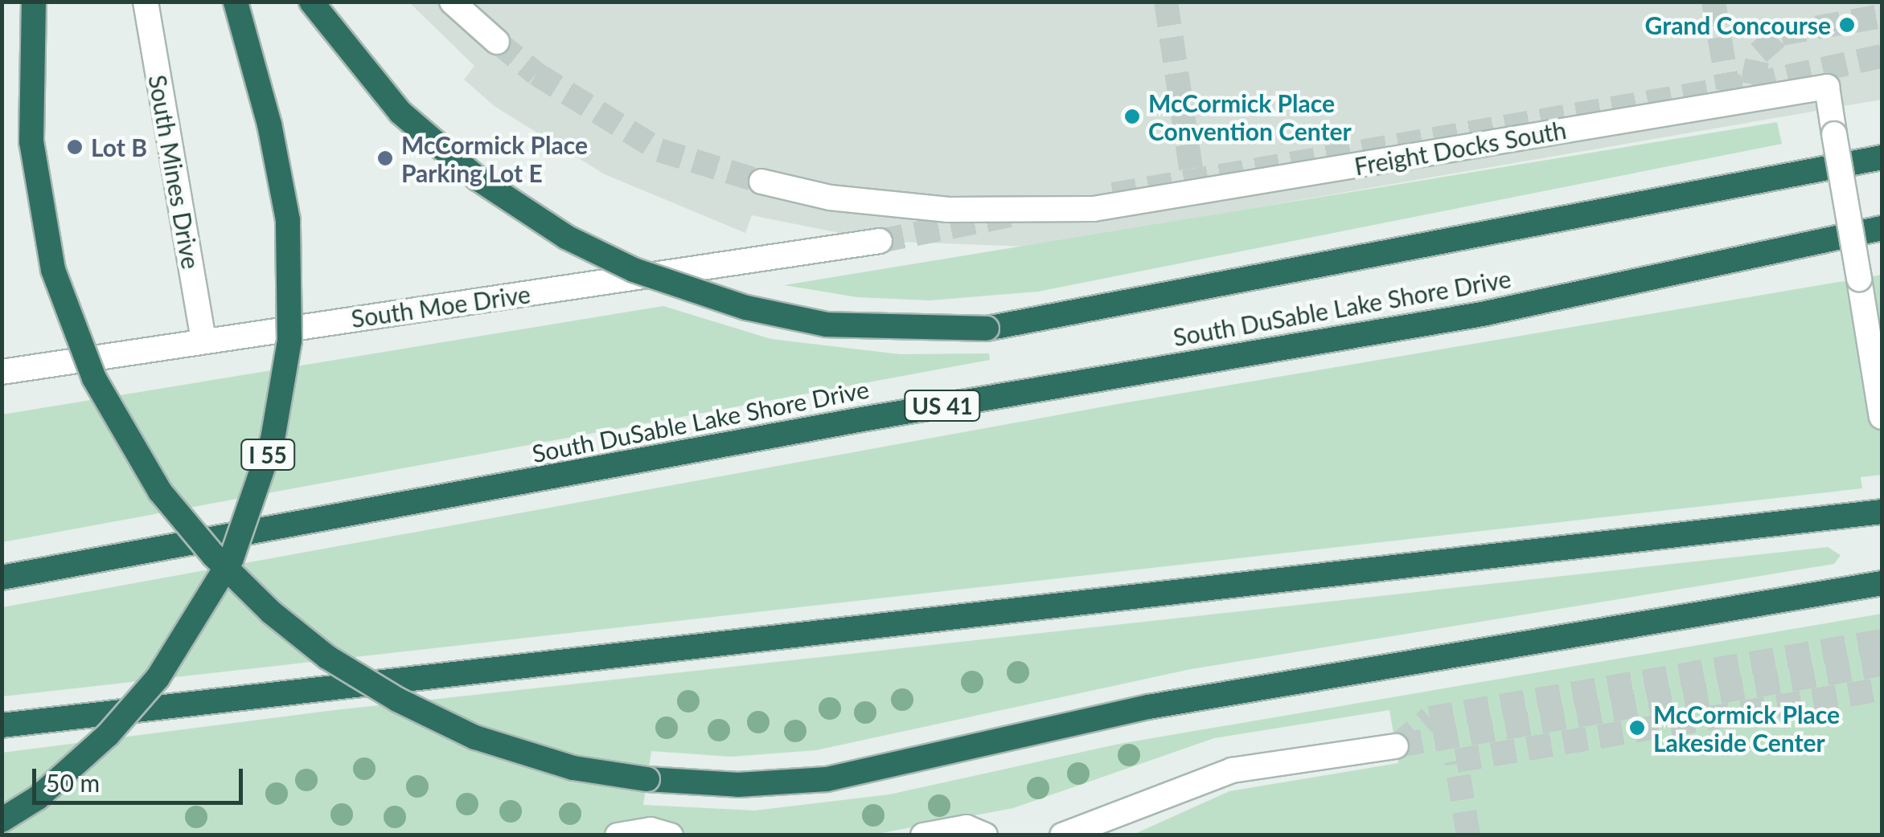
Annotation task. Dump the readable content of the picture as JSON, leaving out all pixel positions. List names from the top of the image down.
{
  "streets": {
    "highway": ["South DuSable Lake Shore Drive", "US 41", "I 55"],
    "street": ["Freight Docks South", "South Mines Drive", "South Moe Drive"]
  },
  "crossings": [
    ["South Mines Drive", "South Moe Drive"]
  ],
  "places": [
    "Grand Concourse",
    "McCormick Place Convention Center",
    "Lot B",
    "McCormick Place Parking Lot E",
    "McCormick Place Lakeside Center"
  ],
  "scale_bar": "50 m"
}
